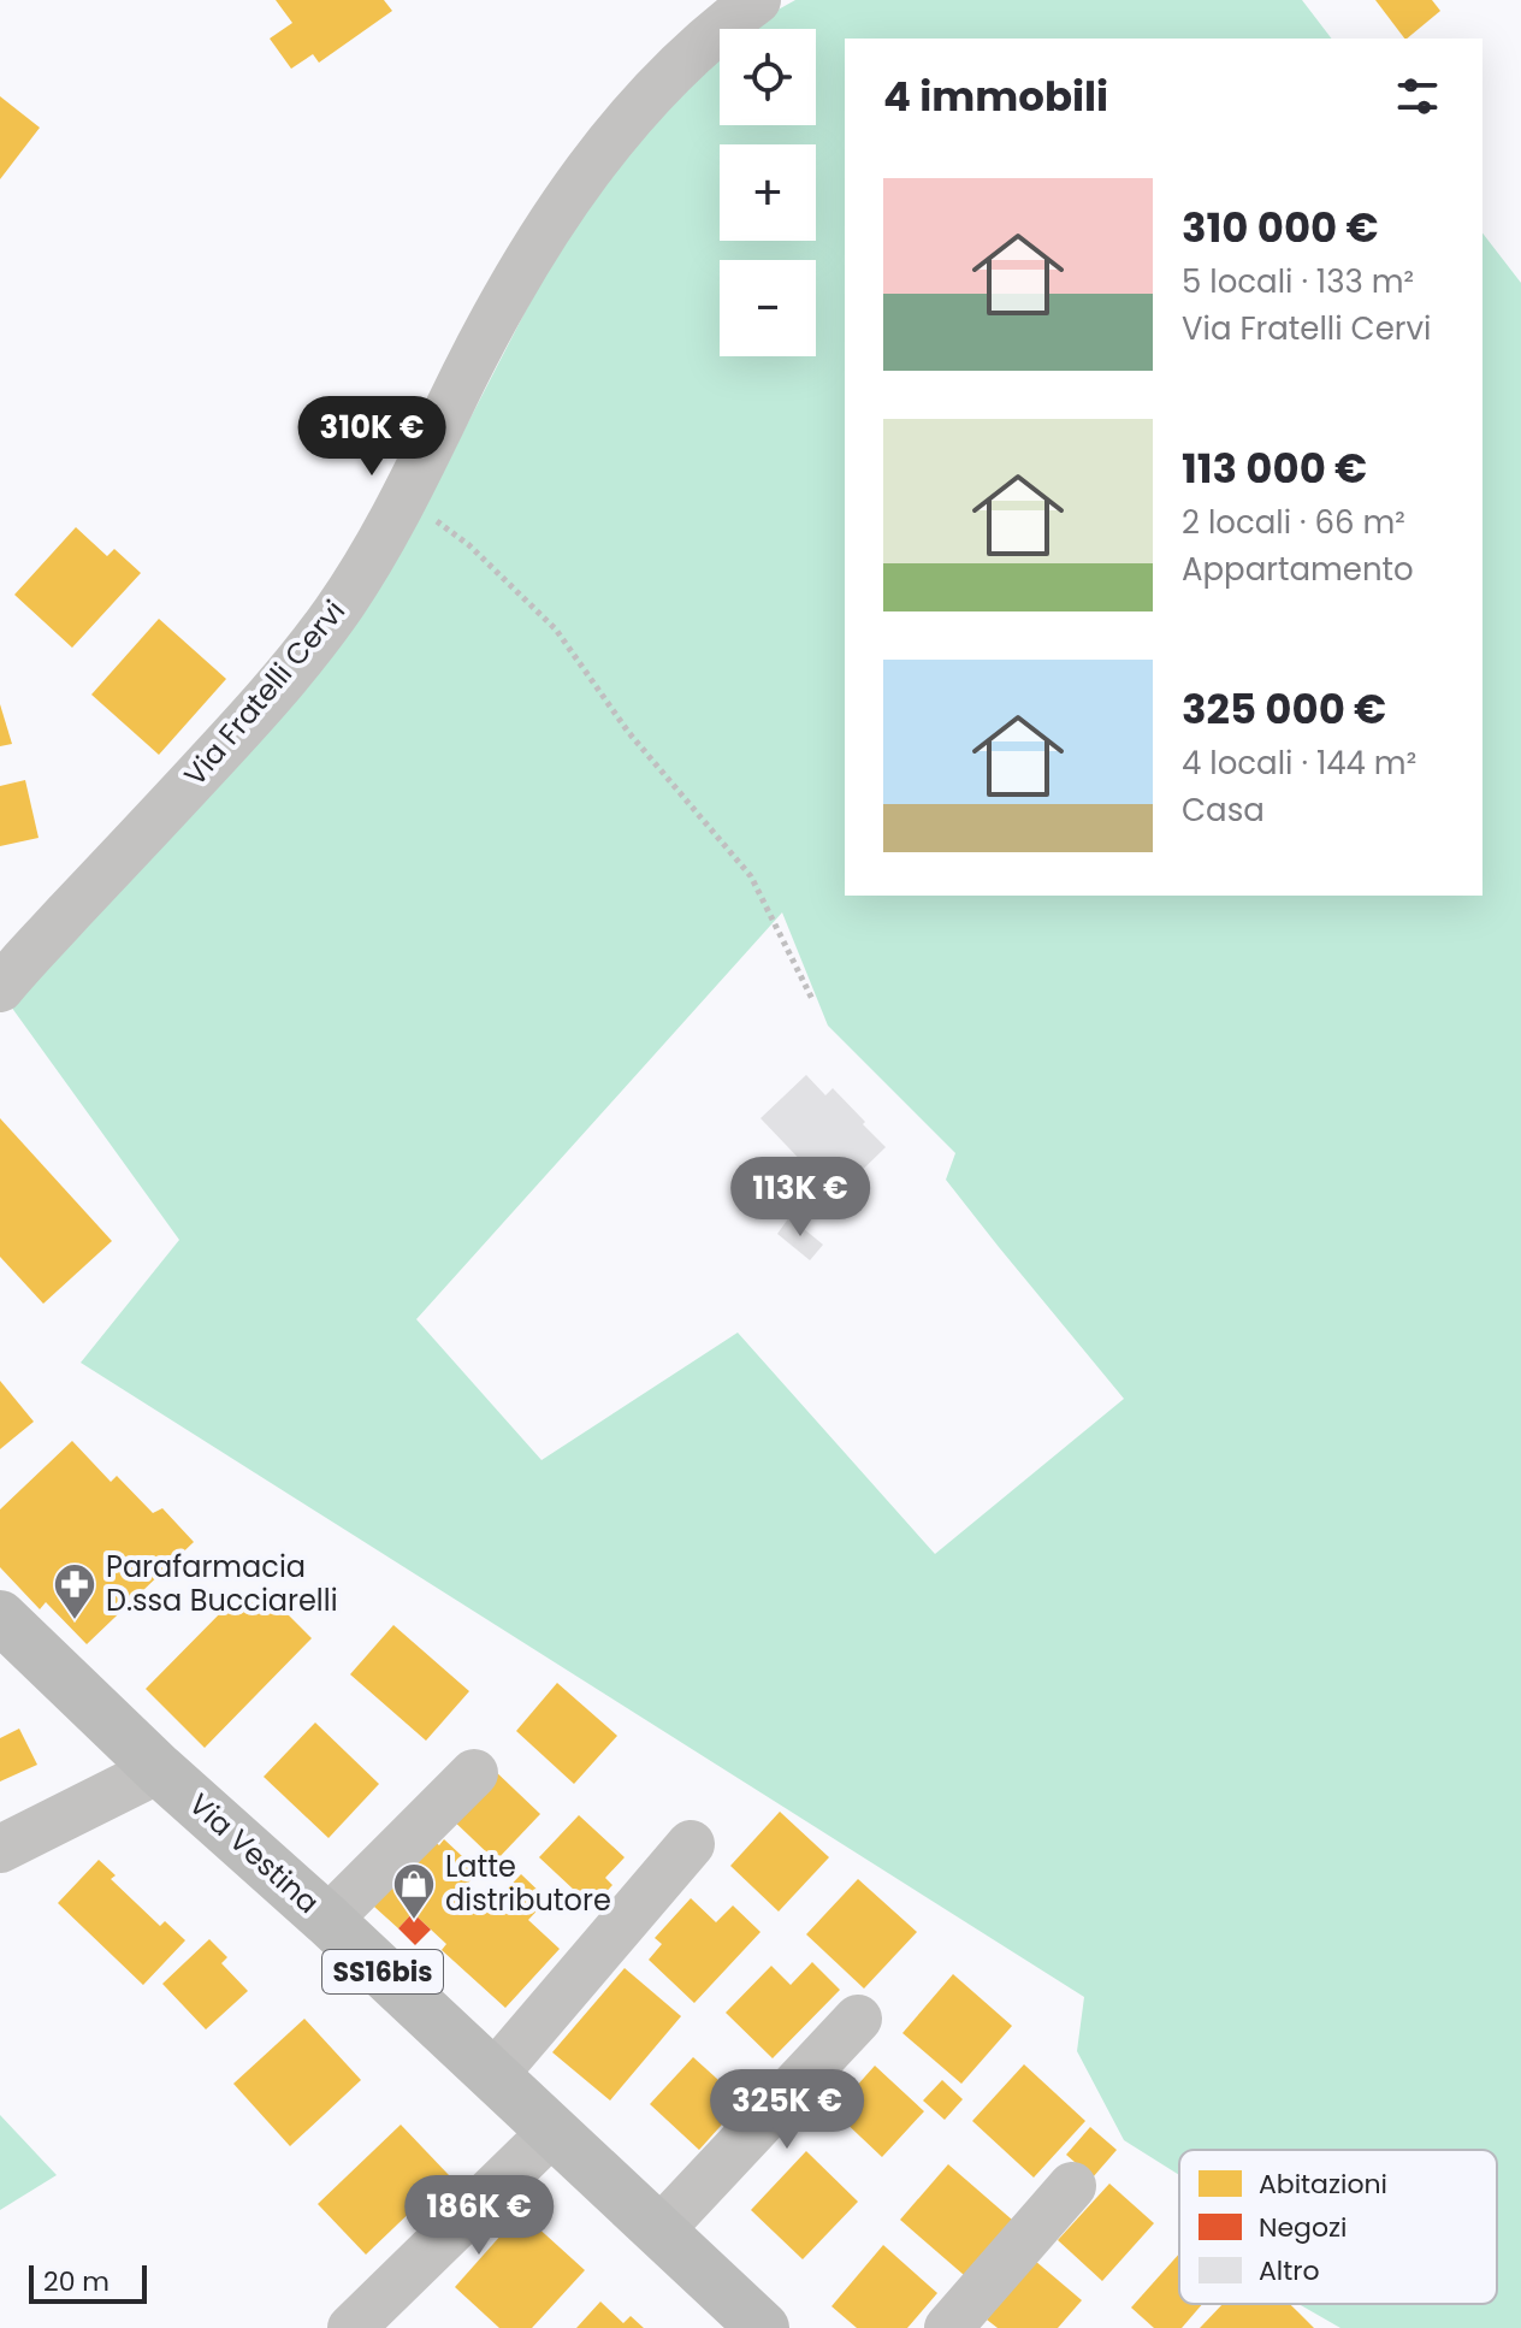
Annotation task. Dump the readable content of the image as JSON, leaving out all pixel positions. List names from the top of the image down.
{
  "streets": {
    "main road": ["Via Vestina", "SS16bis"],
    "street": ["Via Fratelli Cervi"]
  },
  "places": {
    "pharmacy": ["Parafarmacia D.ssa Bucciarelli"],
    "shop": ["Latte distributore"]
  },
  "legend": ["Abitazioni", "Negozi", "Altro"],
  "scale_bar": "20 m",
  "page": {
    "map_buttons": ["+", "−"],
    "heading": "4 immobili",
    "list": [
      {
        "name": "310 000 €",
        "note": "5 locali · 133 m² · Via Fratelli Cervi"
      },
      {
        "name": "113 000 €",
        "note": "2 locali · 66 m² · Appartamento"
      },
      {
        "name": "325 000 €",
        "note": "4 locali · 144 m² · Casa"
      }
    ],
    "price": [
      "310K €",
      "113K €",
      "325K €",
      "186K €"
    ],
    "scale": "20 m"
  }
}
